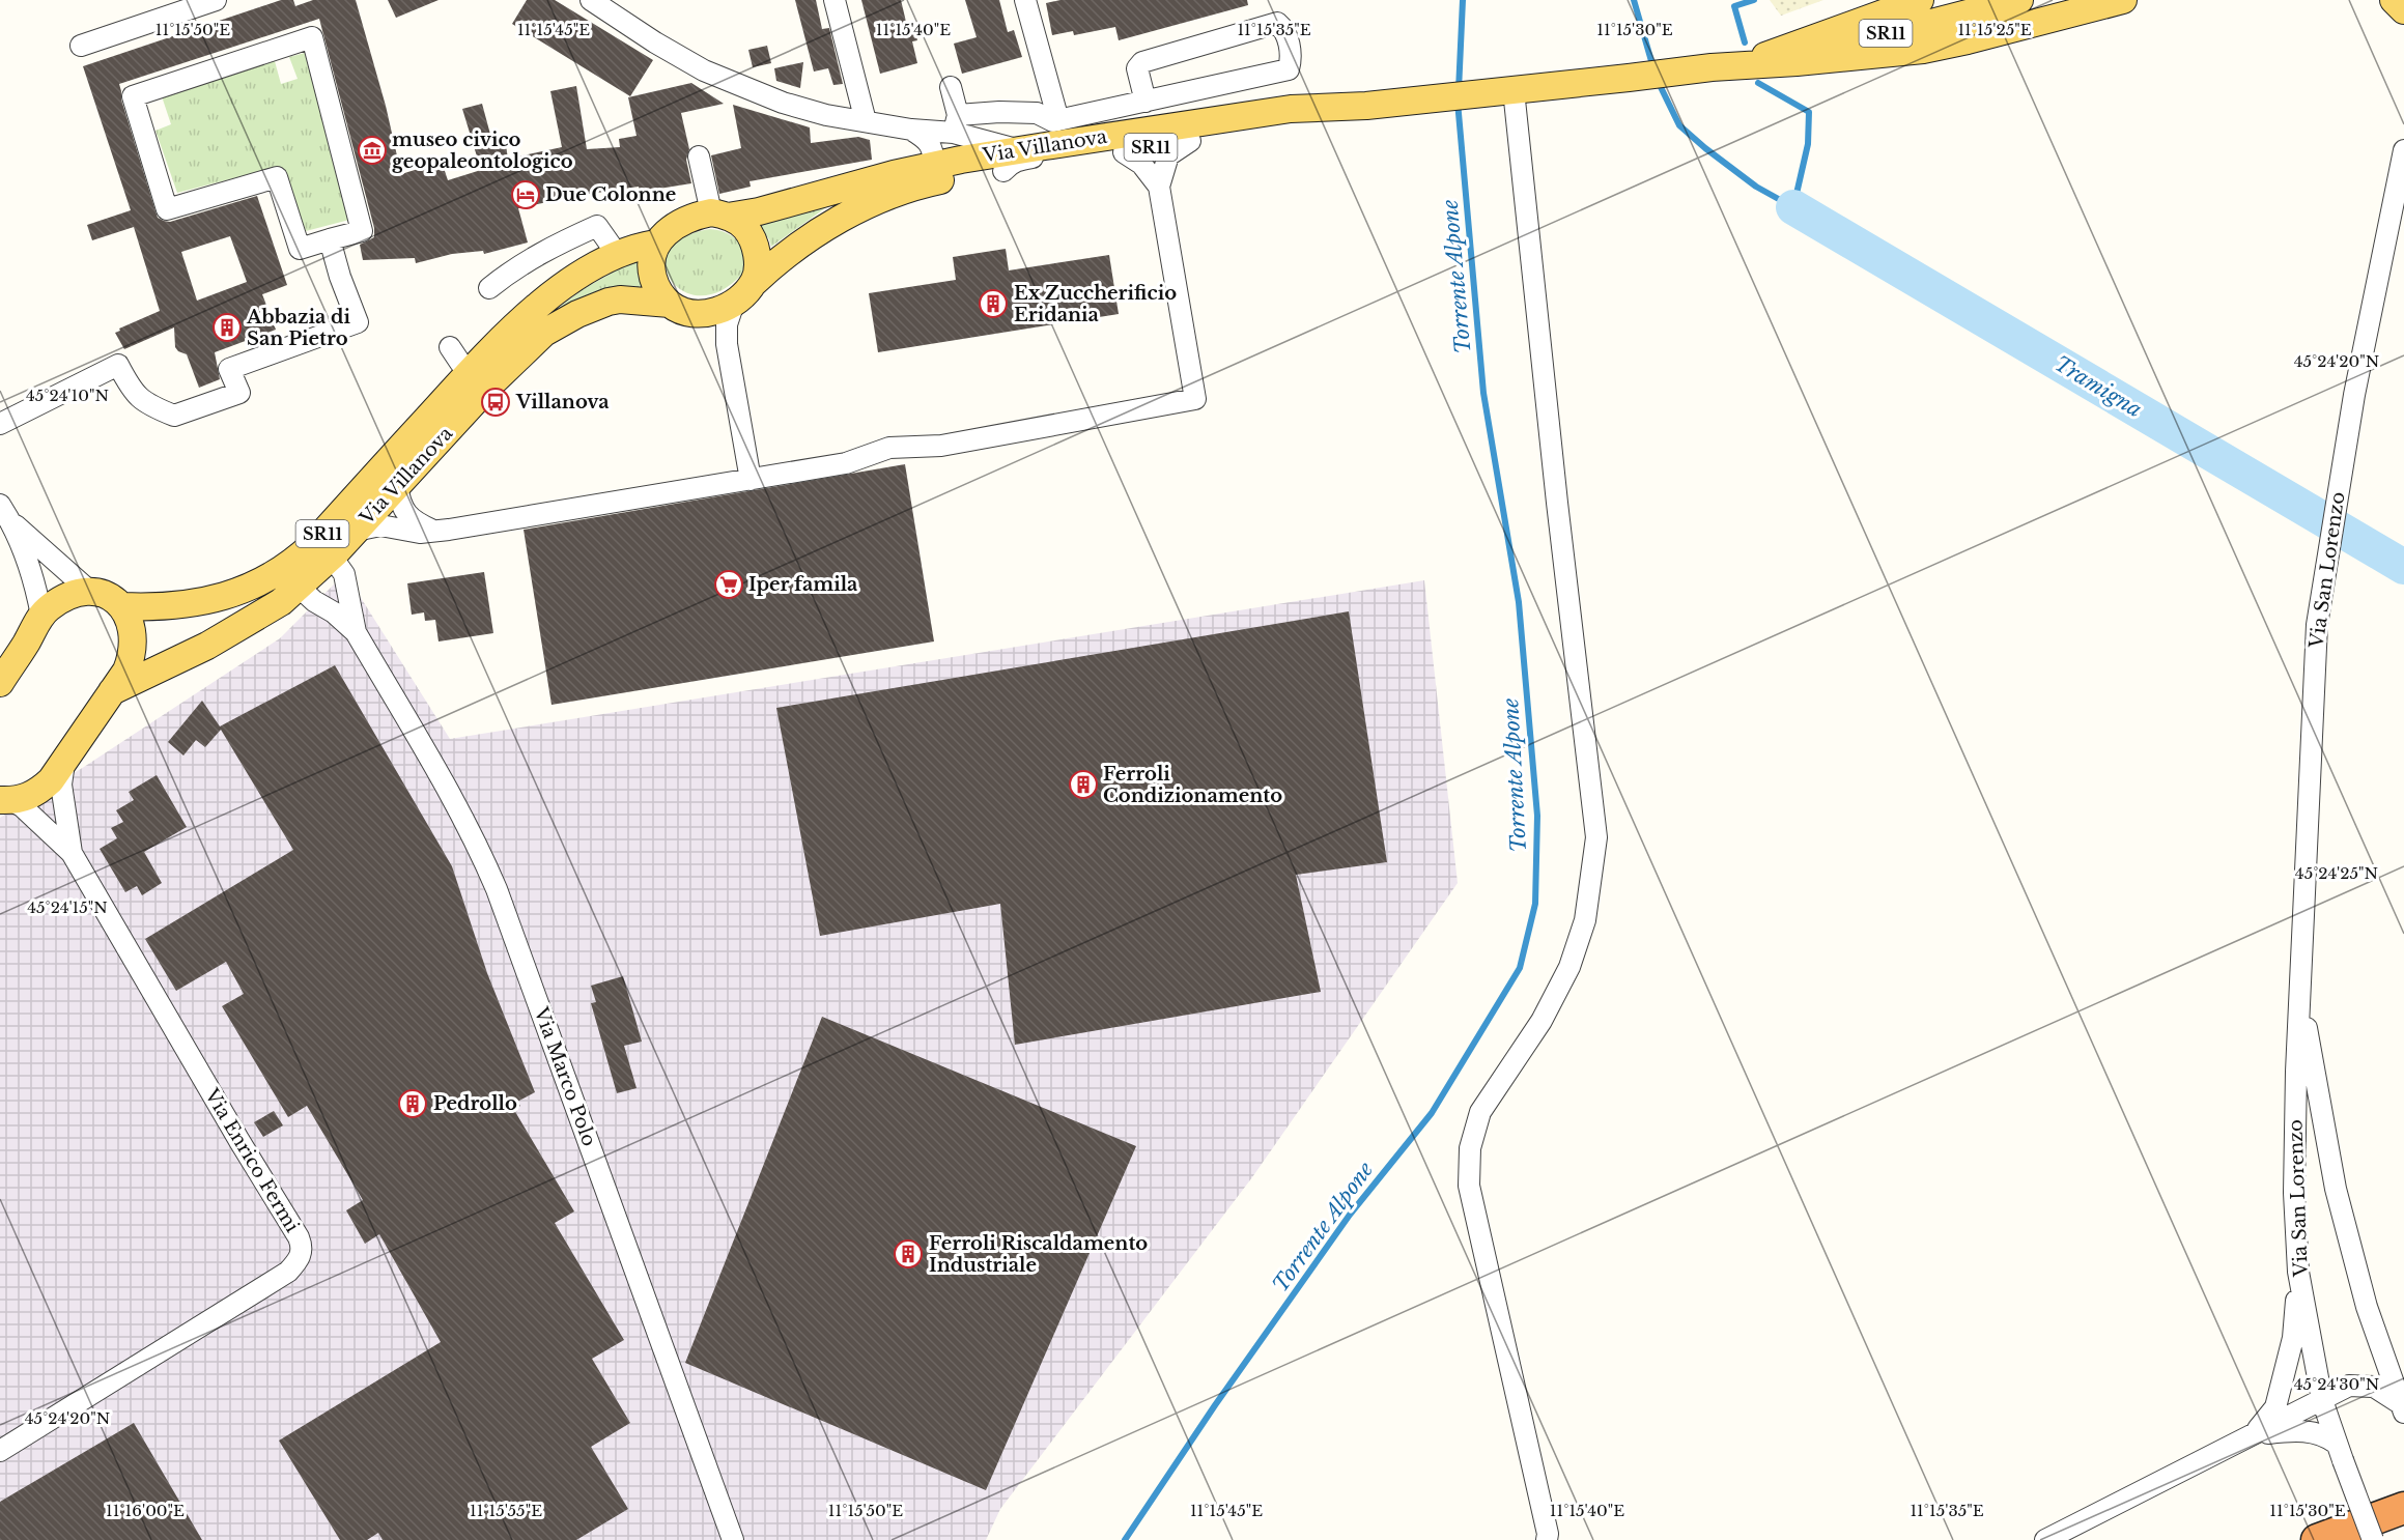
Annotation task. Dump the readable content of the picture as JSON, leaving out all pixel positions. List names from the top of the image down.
{
  "streets": {
    "main road": ["SR11", "Via Villanova"],
    "street": ["Via San Lorenzo", "Via Marco Polo", "Via Enrico Fermi"]
  },
  "crossings": [
    ["SR11", "Via Villanova"],
    ["Via Villanova", "Via Marco Polo"]
  ],
  "water": ["Torrente Alpone", "Tramigna"],
  "places": {
    "museum": ["museo civico geopaleontologico"],
    "hotel": ["Due Colonne"],
    "building": [
      "Ex Zuccherificio Eridania",
      "Abbazia di San Pietro",
      "Ferroli Condizionamento",
      "Pedrollo",
      "Ferroli Riscaldamento Industriale"
    ],
    "bus stop": ["Villanova"],
    "supermarket": ["Iper famila"]
  },
  "coordinates": [
    "11°15'50\"E",
    "11°15'45\"E",
    "11°15'40\"E",
    "11°15'35\"E",
    "11°15'30\"E",
    "11°15'25\"E",
    "45°24'20\"N",
    "45°24'10\"N",
    "45°24'25\"N",
    "45°24'15\"N",
    "45°24'30\"N",
    "11°16'00\"E",
    "11°15'55\"E"
  ]
}
